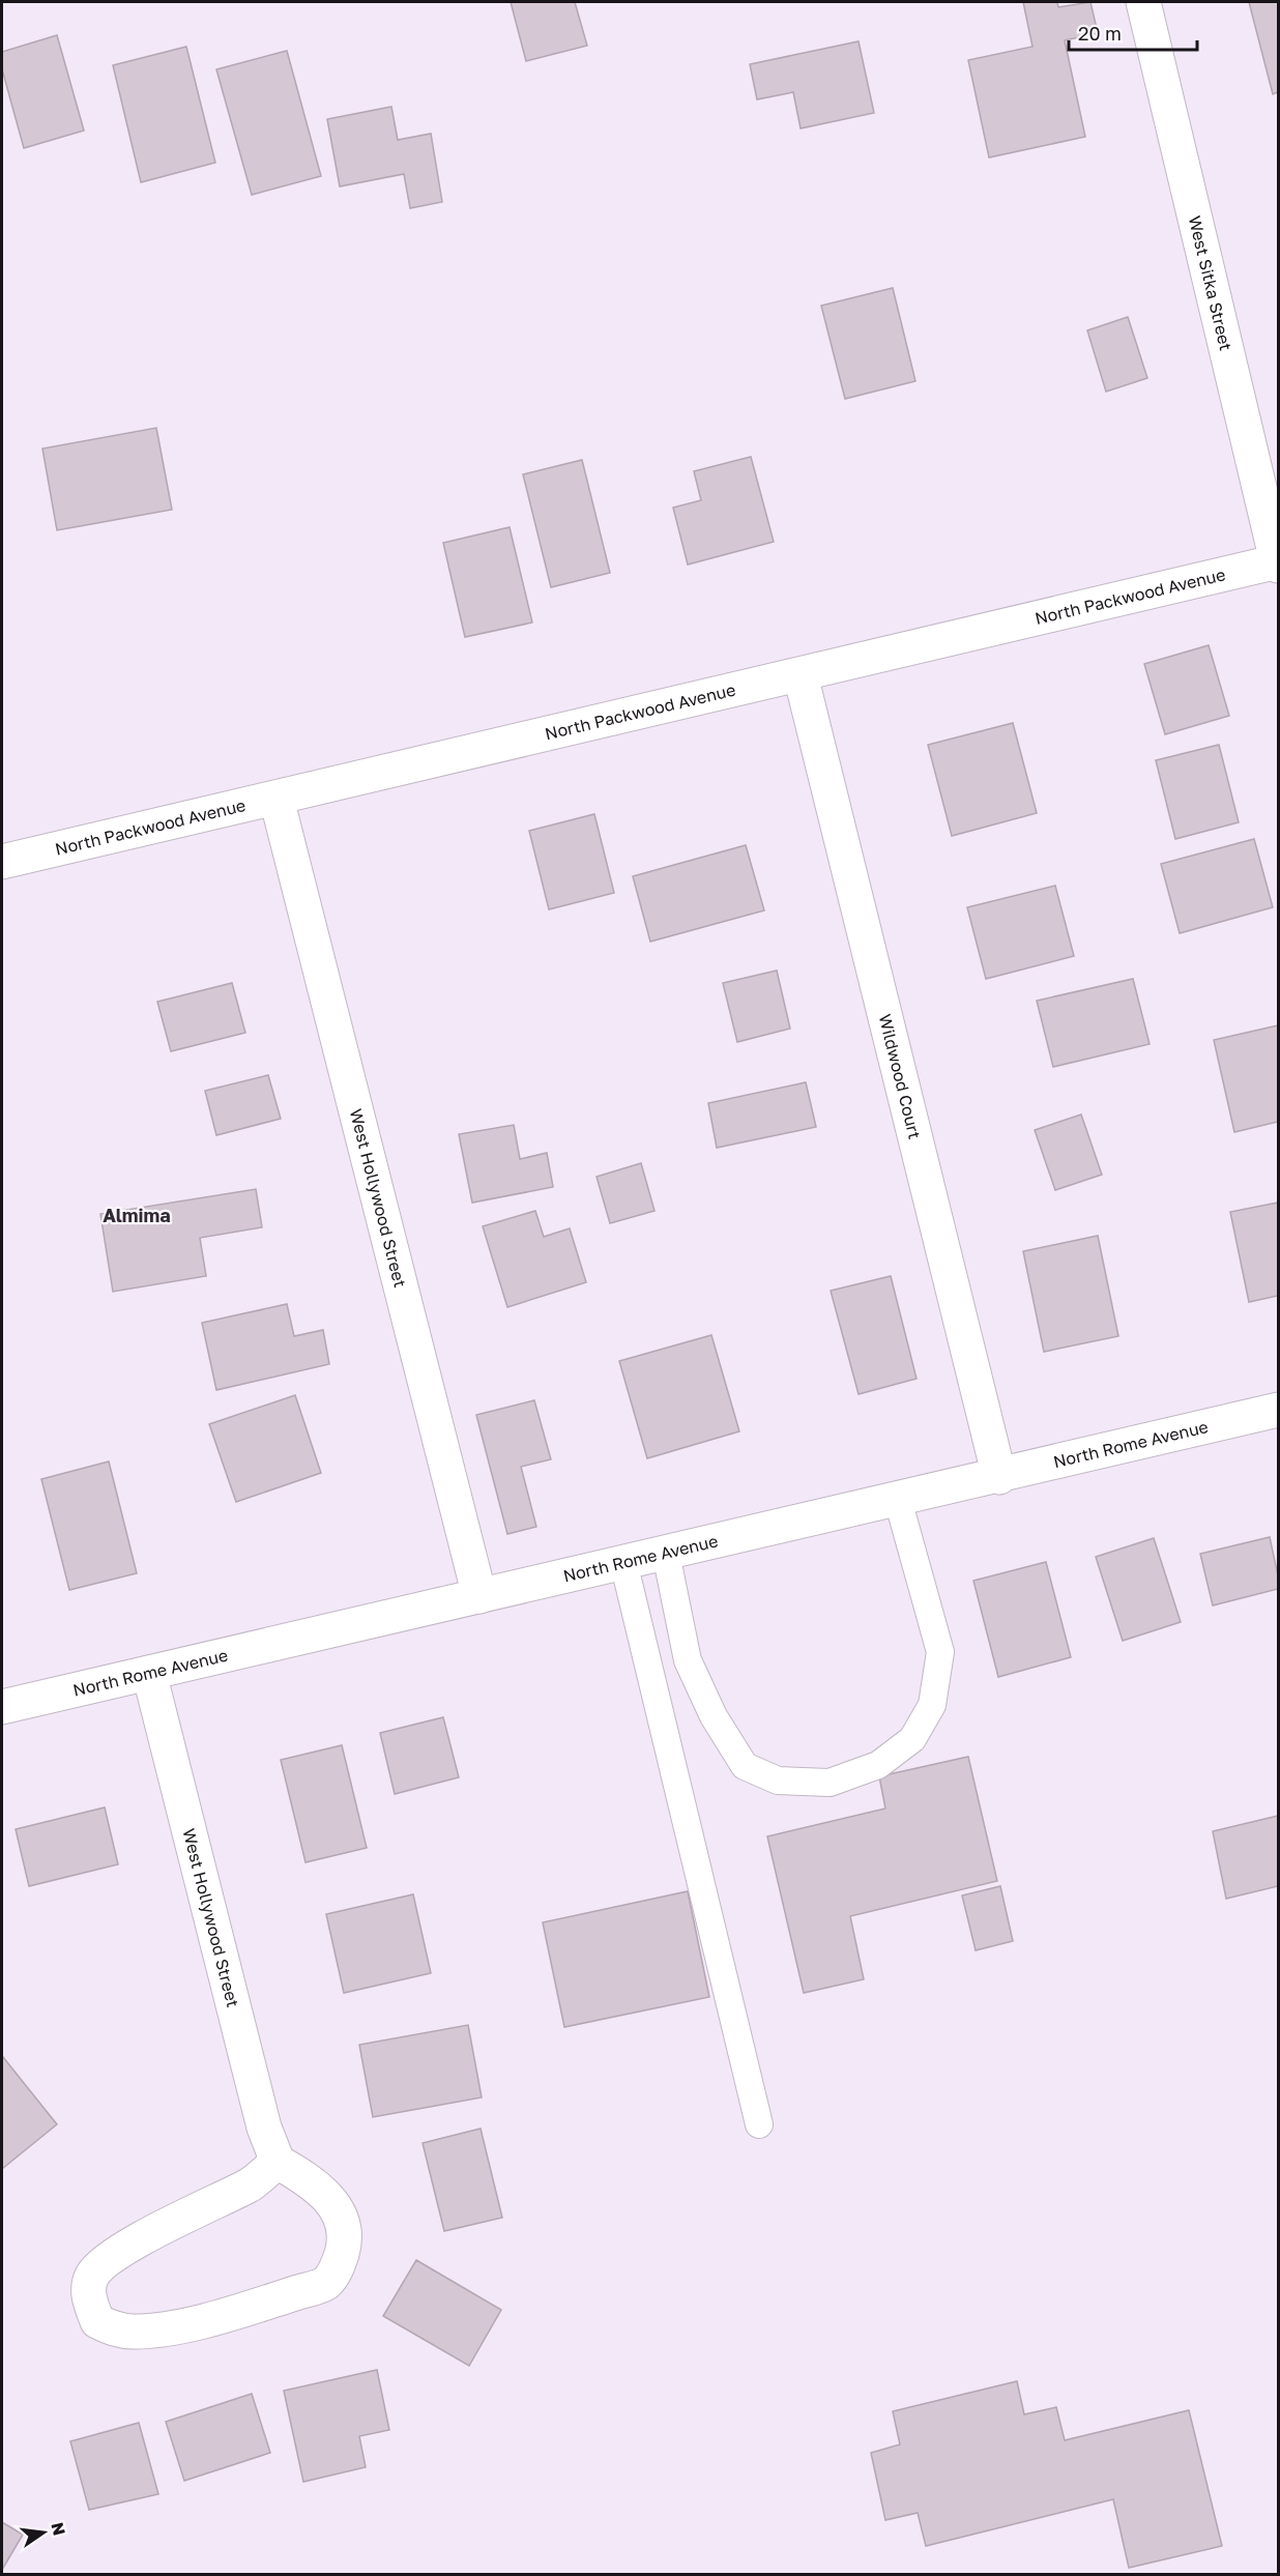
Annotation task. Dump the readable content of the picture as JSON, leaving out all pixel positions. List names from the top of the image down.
{
  "streets": {
    "street": [
      "West Sitka Street",
      "North Packwood Avenue",
      "Wildwood Court",
      "West Hollywood Street",
      "North Rome Avenue"
    ]
  },
  "crossings": [
    ["West Sitka Street", "North Packwood Avenue"],
    ["North Packwood Avenue", "Wildwood Court"],
    ["North Packwood Avenue", "West Hollywood Street"],
    ["Wildwood Court", "North Rome Avenue"],
    ["West Hollywood Street", "North Rome Avenue"]
  ],
  "districts": ["Almima"],
  "scale_bar": "20 m",
  "north": "right"
}
